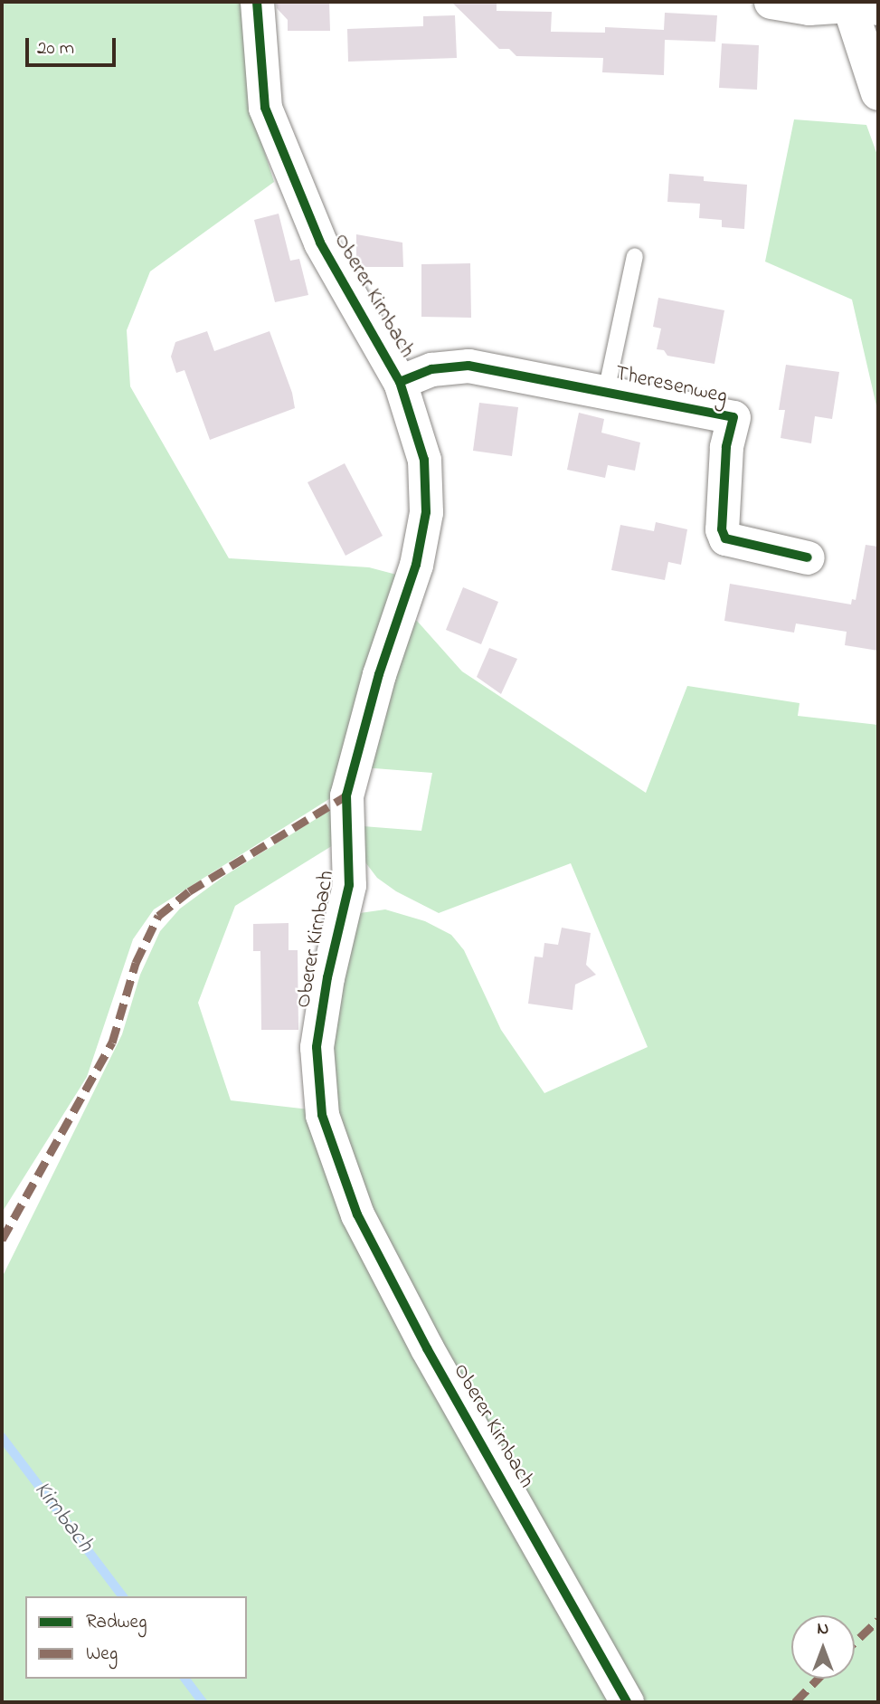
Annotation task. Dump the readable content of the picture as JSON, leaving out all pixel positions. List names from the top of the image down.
{
  "streets": {
    "street": ["Oberer Kirnbach", "Theresenweg"]
  },
  "crossings": [
    ["Oberer Kirnbach", "Theresenweg"]
  ],
  "water": ["Kirnbach"],
  "legend": ["Radweg", "Weg"],
  "scale_bar": "20 m",
  "north": "top"
}
